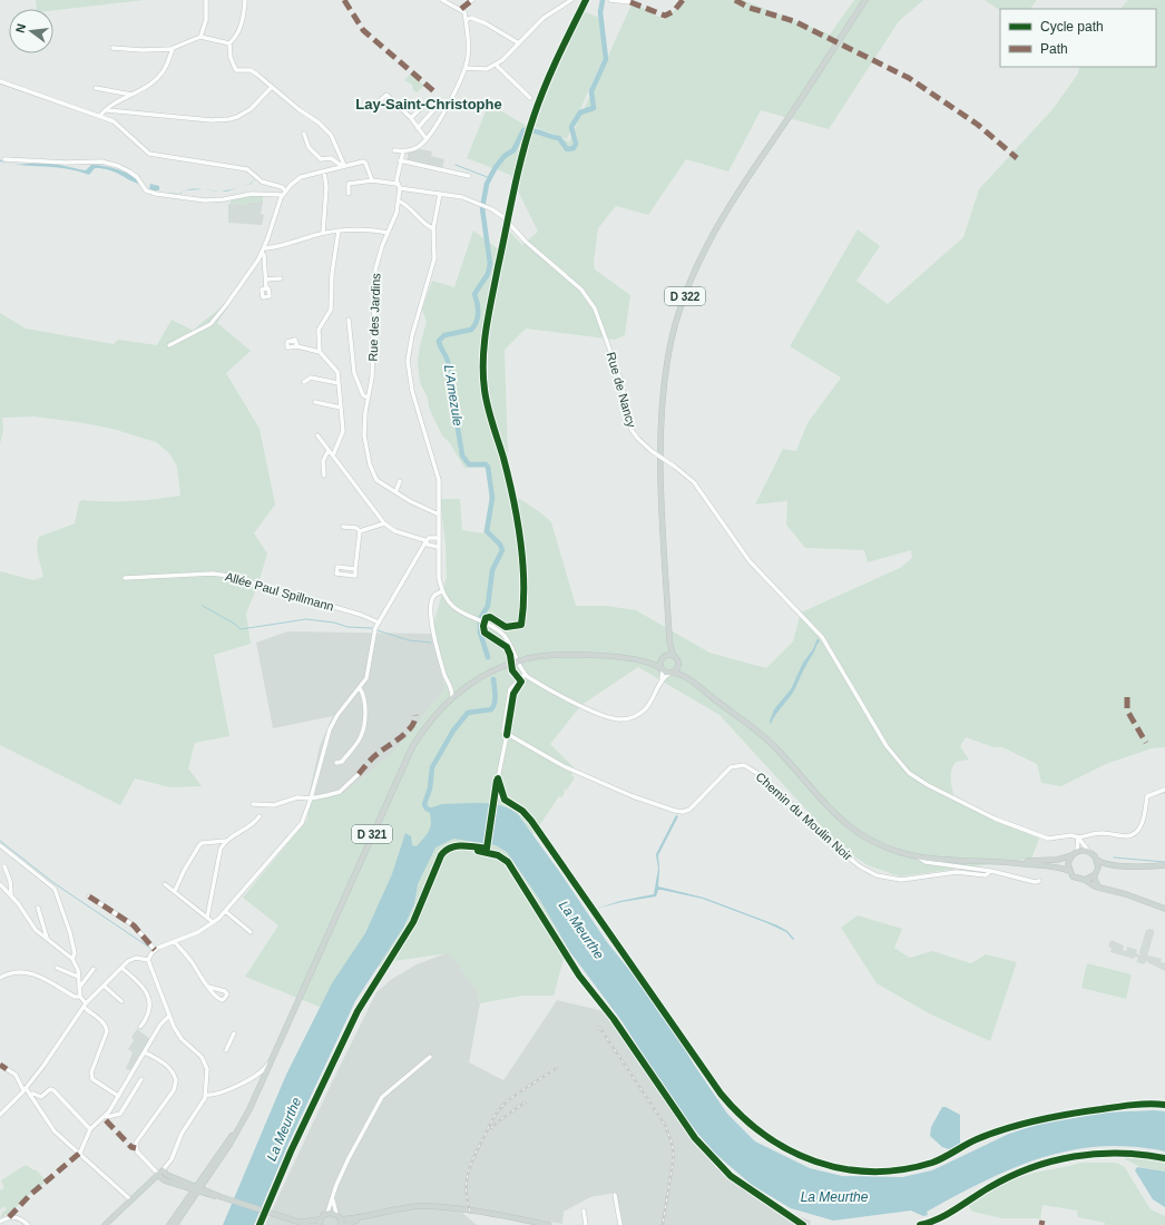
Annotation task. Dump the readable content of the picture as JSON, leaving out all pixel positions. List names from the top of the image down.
{
  "streets": {
    "main road": ["D 322", "D 321"],
    "street": [
      "Rue des Jardins",
      "Rue de Nancy",
      "Allée Paul Spillmann",
      "Chemin du Moulin Noir"
    ]
  },
  "crossings": [
    ["D 322", "D 321"],
    ["Rue des Jardins", "Rue de Nancy"]
  ],
  "districts": ["Lay-Saint-Christophe"],
  "water": ["L'Amezule", "La Meurthe"],
  "legend": ["Cycle path", "Path"],
  "north": "left"
}
